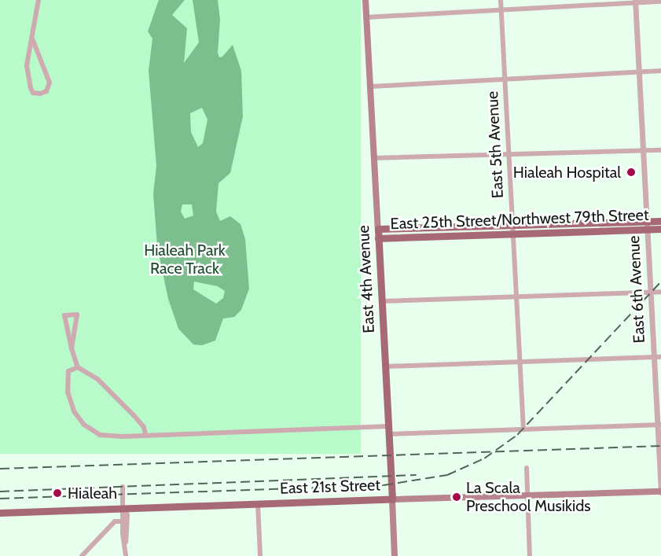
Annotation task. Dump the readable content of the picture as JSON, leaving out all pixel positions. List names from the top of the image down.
{
  "streets": {
    "main road": ["East 25th Street/Northwest 79th Street", "East 4th Avenue", "East 21st Street"],
    "street": ["East 5th Avenue", "East 6th Avenue"]
  },
  "crossings": [
    ["East 5th Avenue", "East 25th Street/Northwest 79th Street"],
    ["East 25th Street/Northwest 79th Street", "East 4th Avenue"],
    ["East 25th Street/Northwest 79th Street", "East 6th Avenue"],
    ["East 4th Avenue", "East 21st Street"],
    ["East 6th Avenue", "East 21st Street"]
  ],
  "parks": ["Hialeah Park Race Track"],
  "places": ["Hialeah Hospital", "Hialeah", "La Scala Preschool Musikids"]
}
